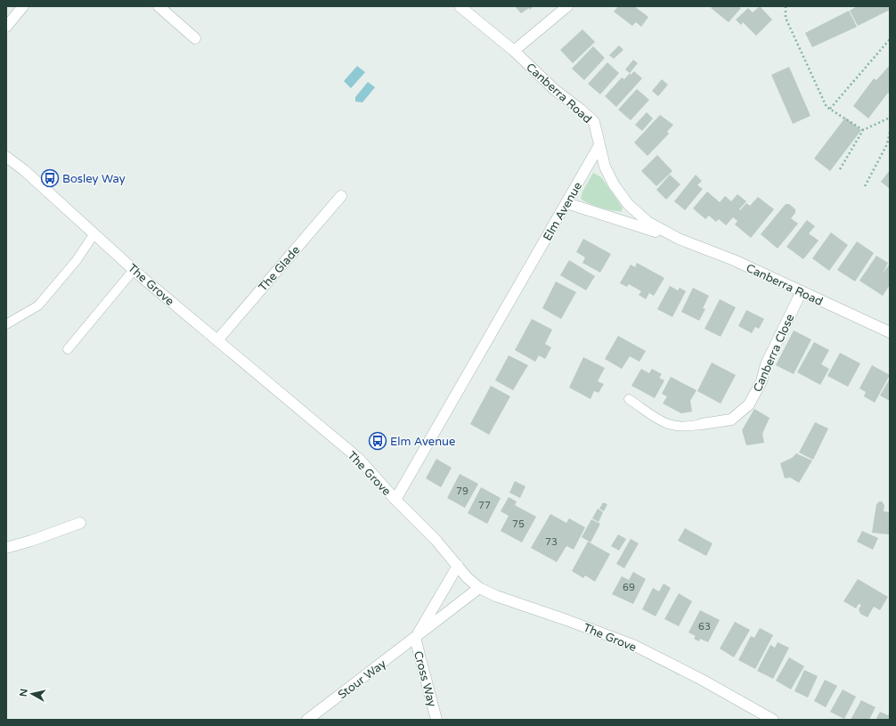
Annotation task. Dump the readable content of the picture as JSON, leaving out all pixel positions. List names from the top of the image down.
{
  "streets": {
    "street": [
      "Canberra Road",
      "Elm Avenue",
      "The Glade",
      "The Grove",
      "Canberra Close",
      "Stour Way",
      "Cross Way"
    ]
  },
  "crossings": [
    ["Canberra Road", "Elm Avenue"],
    ["Canberra Road", "Canberra Close"],
    ["Elm Avenue", "The Grove"],
    ["The Glade", "The Grove"],
    ["The Grove", "Stour Way"],
    ["Stour Way", "Cross Way"]
  ],
  "places": {
    "bus stop": ["Bosley Way", "Elm Avenue"]
  },
  "house_numbers": [
    "79",
    "77",
    "75",
    "73",
    "69",
    "63"
  ],
  "north": "left"
}
